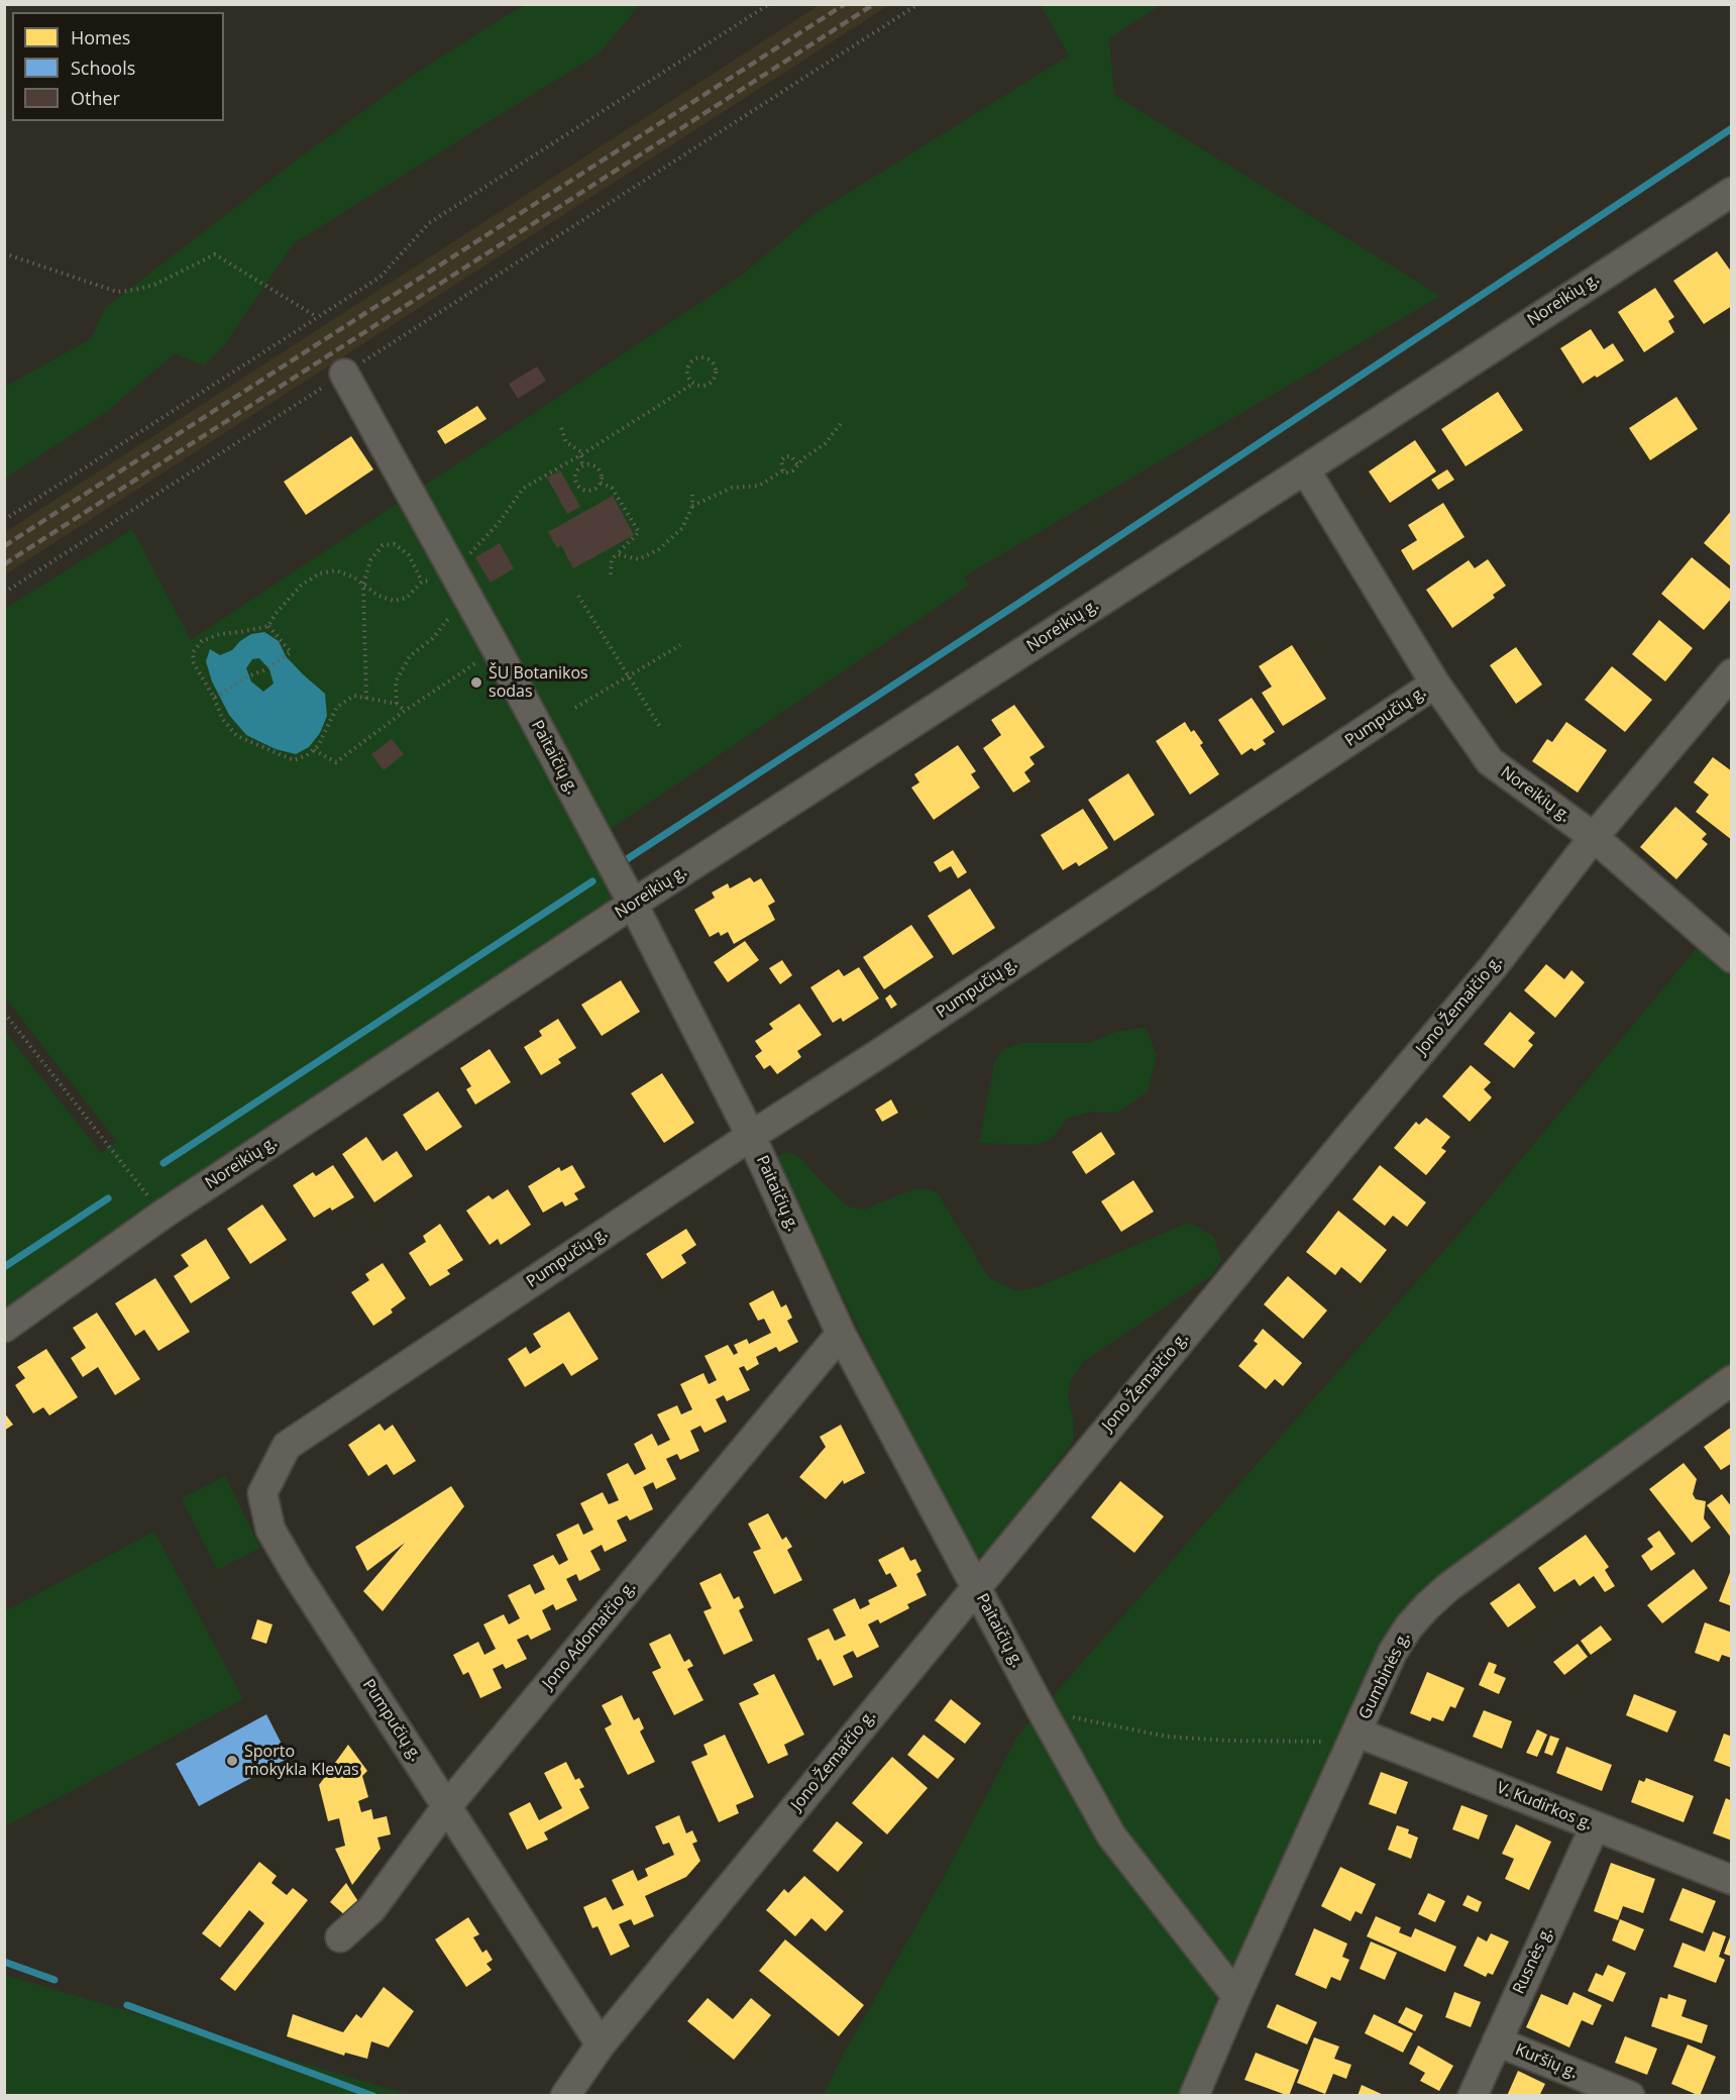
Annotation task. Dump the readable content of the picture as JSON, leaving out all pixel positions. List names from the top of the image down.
{
  "streets": {
    "street": [
      "Noreikių g.",
      "Pumpučių g.",
      "Paitaičių g.",
      "Jono Žemaičio g.",
      "Jono Adomaičio g.",
      "Gumbinės g.",
      "V. Kudirkos g.",
      "Rusnės g.",
      "Kuršių g."
    ]
  },
  "crossings": [
    ["Noreikių g.", "Pumpučių g."],
    ["Noreikių g.", "Paitaičių g."],
    ["Noreikių g.", "Jono Žemaičio g."],
    ["Pumpučių g.", "Paitaičių g."],
    ["Pumpučių g.", "Jono Žemaičio g."],
    ["Pumpučių g.", "Jono Adomaičio g."],
    ["Paitaičių g.", "Jono Žemaičio g."],
    ["Paitaičių g.", "Jono Adomaičio g."],
    ["Paitaičių g.", "Gumbinės g."],
    ["Gumbinės g.", "V. Kudirkos g."],
    ["V. Kudirkos g.", "Rusnės g."],
    ["Rusnės g.", "Kuršių g."]
  ],
  "places": ["ŠU Botanikos sodas", "Sporto mokykla Klevas"],
  "legend": ["Homes", "Schools", "Other"]
}
